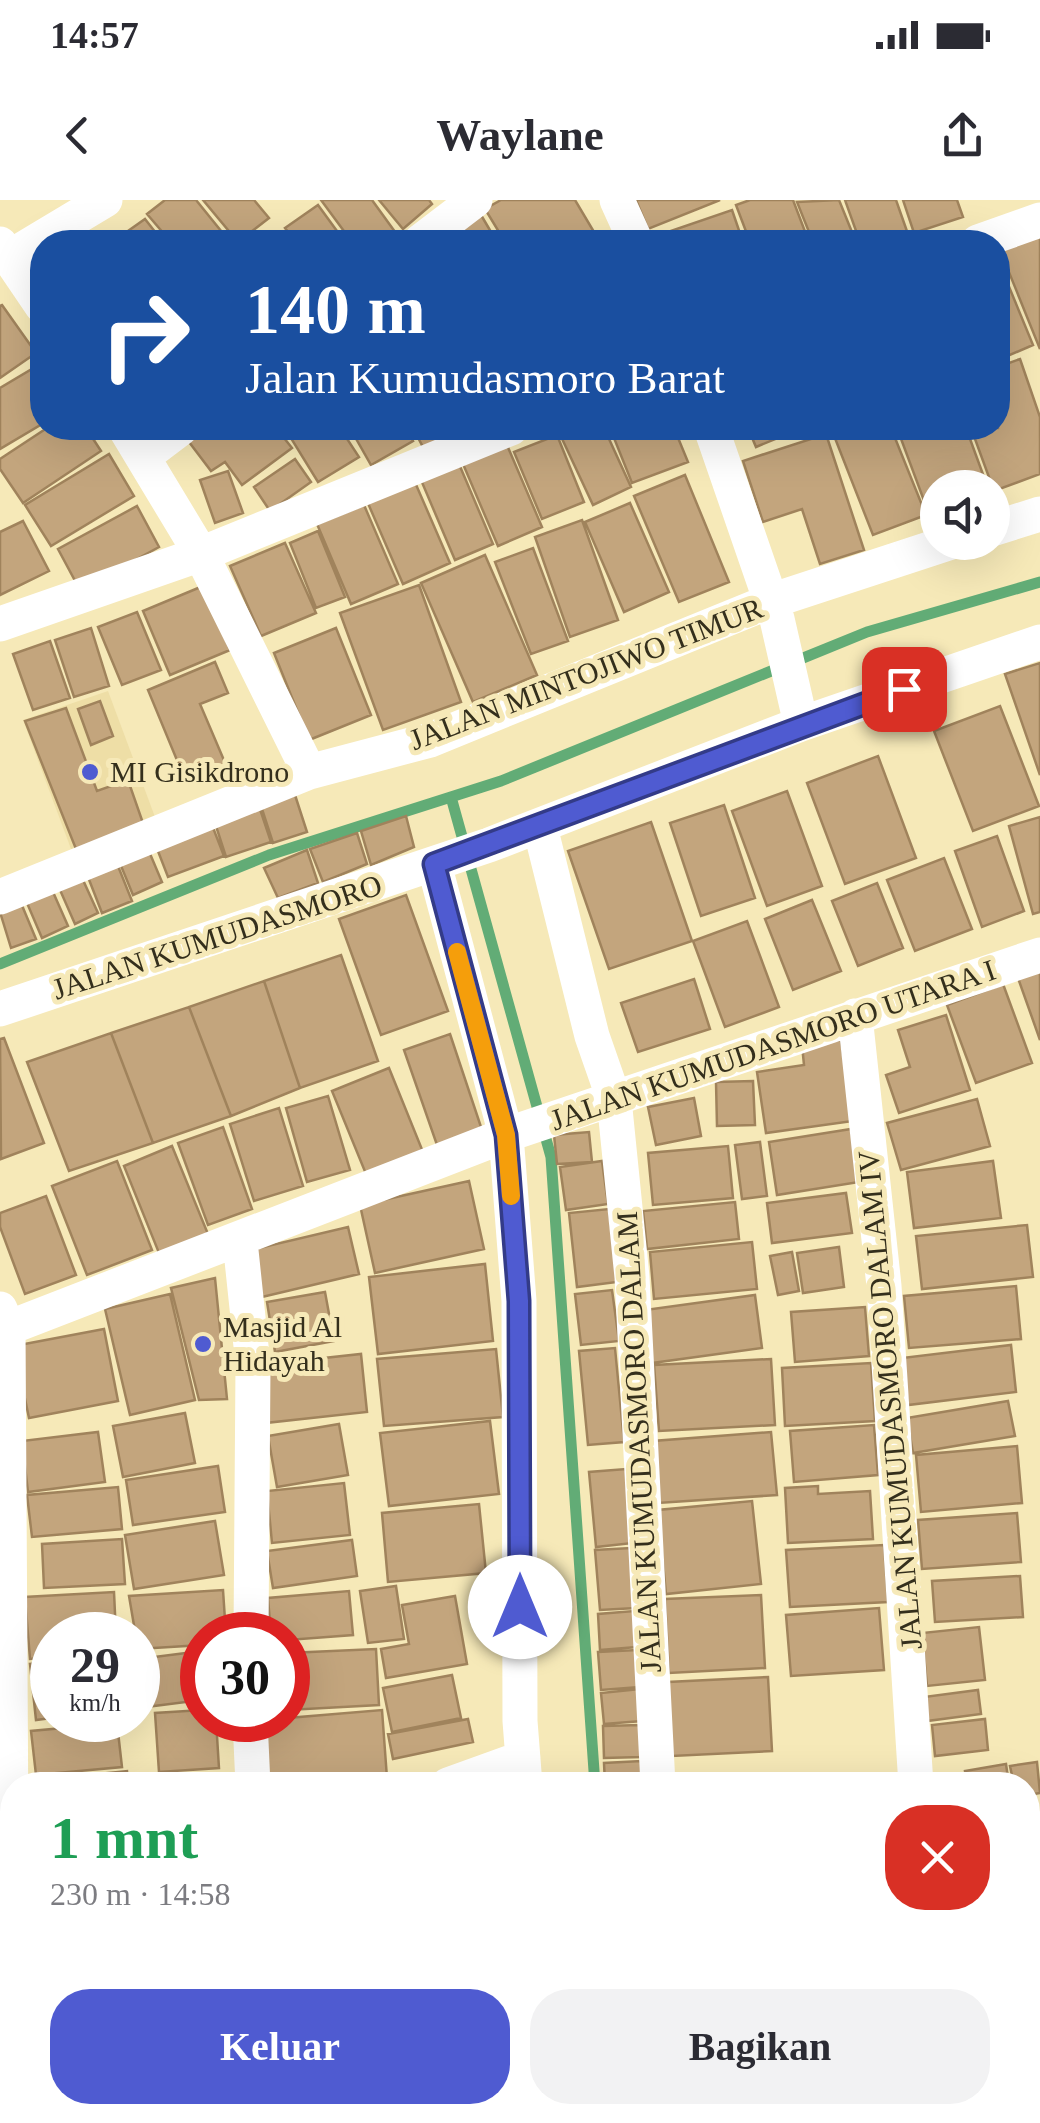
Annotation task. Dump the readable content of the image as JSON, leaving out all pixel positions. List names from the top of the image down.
{
  "streets": {
    "street": [
      "JALAN MINTOJIWO TIMUR",
      "JALAN KUMUDASMORO",
      "JALAN KUMUDASMORO UTARA I",
      "JALAN KUMUDASMORO DALAM IV",
      "JALAN KUMUDASMORO DALAM"
    ]
  },
  "crossings": [
    ["JALAN KUMUDASMORO", "JALAN KUMUDASMORO DALAM"],
    ["JALAN KUMUDASMORO UTARA I", "JALAN KUMUDASMORO DALAM IV"],
    ["JALAN KUMUDASMORO UTARA I", "JALAN KUMUDASMORO DALAM"]
  ],
  "places": ["MI Gisikdrono", "Masjid Al Hidayah"],
  "page": {
    "status": "14:57",
    "header": "Waylane",
    "turn": ["140 m", "Jalan Kumudasmoro Barat"],
    "speed": "29 km/h",
    "limit": "30",
    "heading": ["1 mnt", "230 m · 14:58"],
    "buttons": ["Keluar", "Bagikan"]
  }
}
